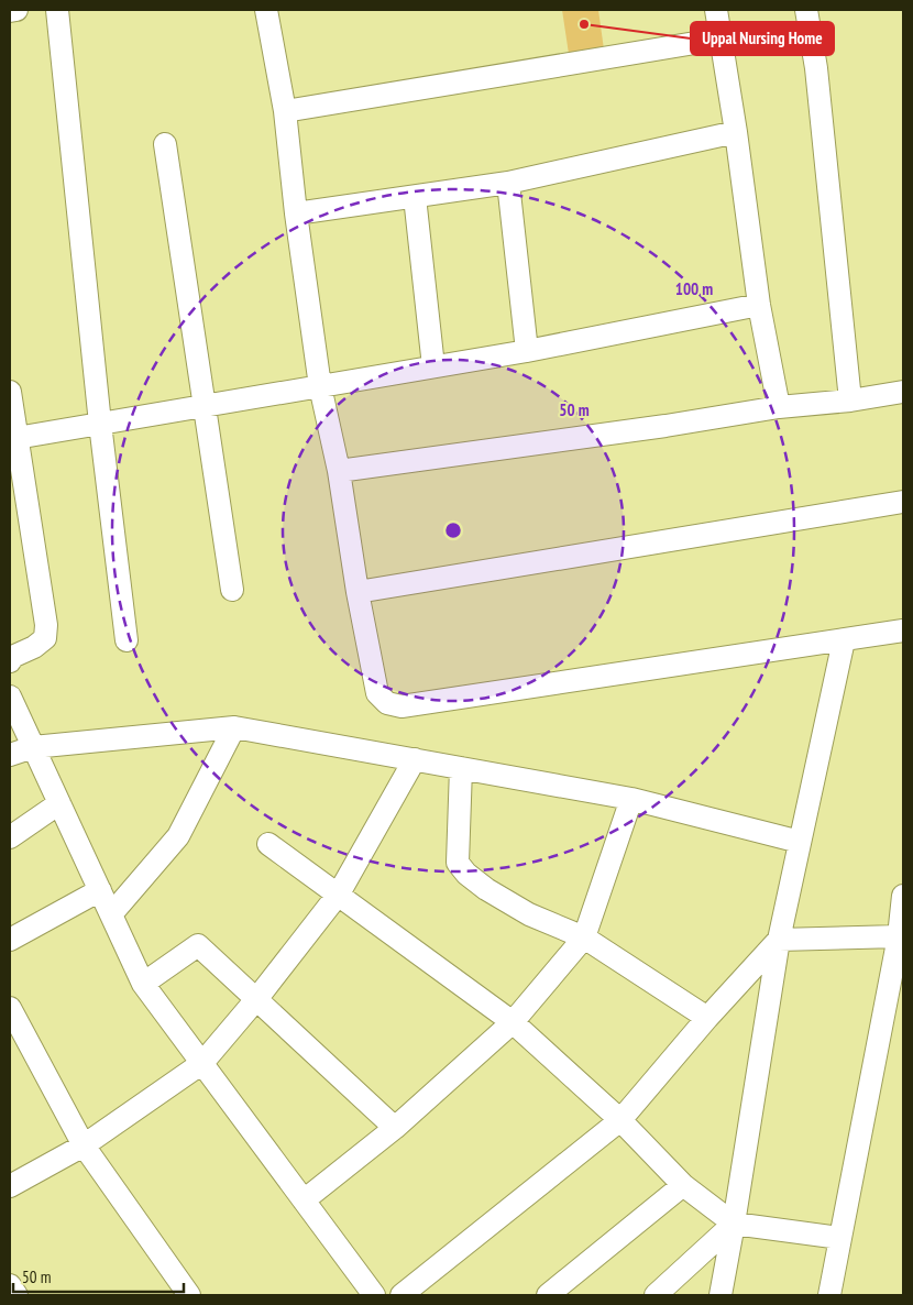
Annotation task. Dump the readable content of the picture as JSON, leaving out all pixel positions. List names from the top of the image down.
{
  "places": ["Uppal Nursing Home"],
  "scale_bar": "50 m",
  "rings": ["100 m", "50 m"]
}
